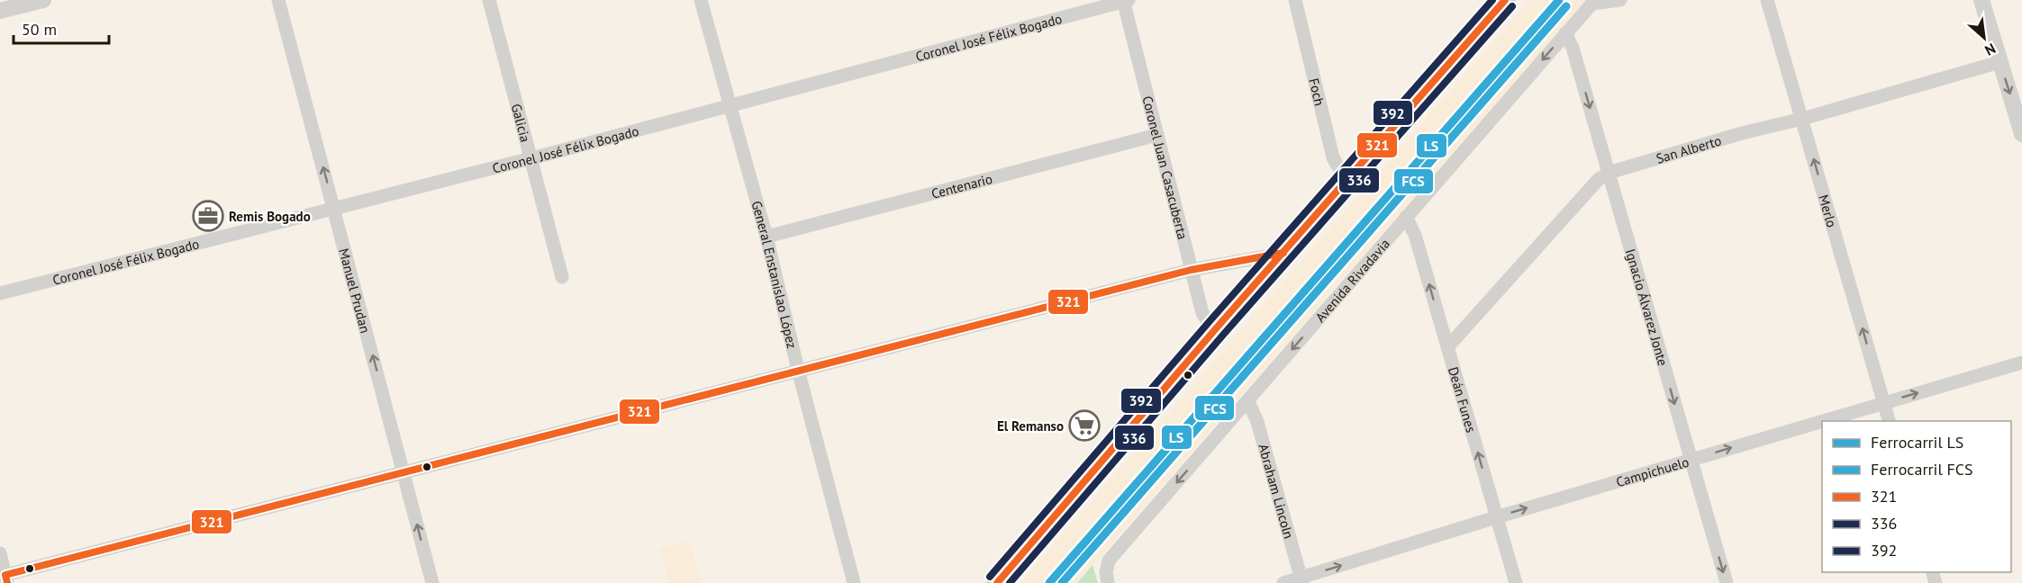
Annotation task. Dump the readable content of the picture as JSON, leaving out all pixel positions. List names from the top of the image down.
{
  "streets": {
    "street": [
      "Coronel José Félix Bogado",
      "Foch",
      "Galicia",
      "San Alberto",
      "Coronel Juan Casacuberta",
      "Centenario",
      "Merlo",
      "General Enstanislao López",
      "Avenida Rivadavia",
      "Manuel Prudan",
      "Ignacio Álvarez Jonte",
      "Deán Funes",
      "Campichuelo",
      "Abraham Lincoln"
    ]
  },
  "crossings": [
    ["Coronel José Félix Bogado", "Galicia"],
    ["Coronel José Félix Bogado", "Coronel Juan Casacuberta"],
    ["Coronel José Félix Bogado", "General Enstanislao López"],
    ["Coronel José Félix Bogado", "Manuel Prudan"],
    ["San Alberto", "Merlo"],
    ["San Alberto", "Ignacio Álvarez Jonte"],
    ["San Alberto", "Deán Funes"],
    ["Coronel Juan Casacuberta", "Centenario"],
    ["Centenario", "General Enstanislao López"],
    ["Merlo", "Campichuelo"],
    ["Avenida Rivadavia", "Ignacio Álvarez Jonte"],
    ["Avenida Rivadavia", "Deán Funes"],
    ["Avenida Rivadavia", "Abraham Lincoln"],
    ["Ignacio Álvarez Jonte", "Campichuelo"],
    ["Deán Funes", "Campichuelo"],
    ["Campichuelo", "Abraham Lincoln"]
  ],
  "one_way": [
    "Merlo",
    "Avenida Rivadavia",
    "Manuel Prudan",
    "Ignacio Álvarez Jonte",
    "Deán Funes",
    "Campichuelo"
  ],
  "places": {
    "office": ["Remis Bogado"],
    "supermarket": ["El Remanso"]
  },
  "lines": [
    "rail line LS",
    "transit line 321",
    "transit line 392",
    "rail line FCS",
    "transit line 336"
  ],
  "legend": [
    "Ferrocarril LS",
    "Ferrocarril FCS",
    "321",
    "336",
    "392"
  ],
  "scale_bar": "50 m",
  "north": "bottom right"
}
